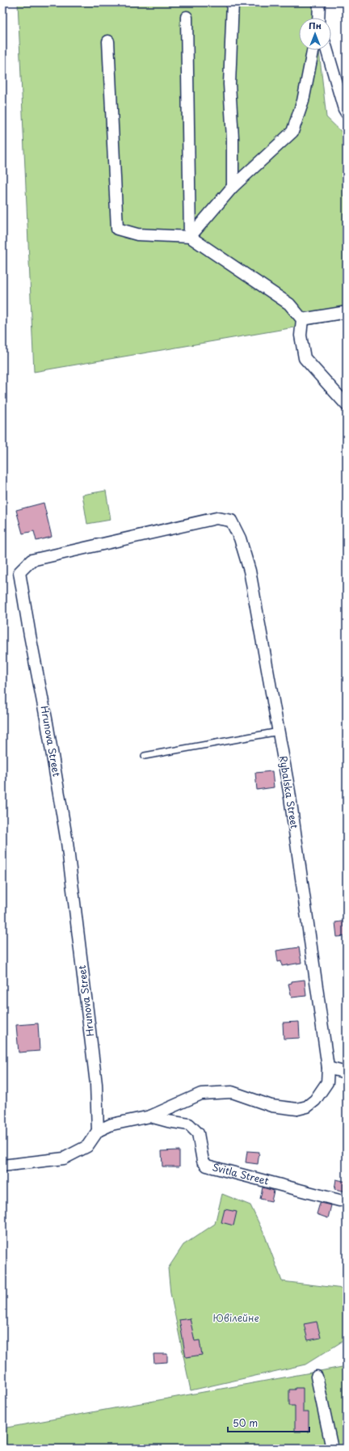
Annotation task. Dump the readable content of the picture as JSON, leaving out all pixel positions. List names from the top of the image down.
{
  "streets": {
    "street": ["Hrunova Street", "Rybalska Street", "Svitla Street"]
  },
  "crossings": [
    ["Hrunova Street", "Rybalska Street"],
    ["Rybalska Street", "Svitla Street"]
  ],
  "parks": ["Ювілейне"],
  "scale_bar": "50 m",
  "north": "top"
}
